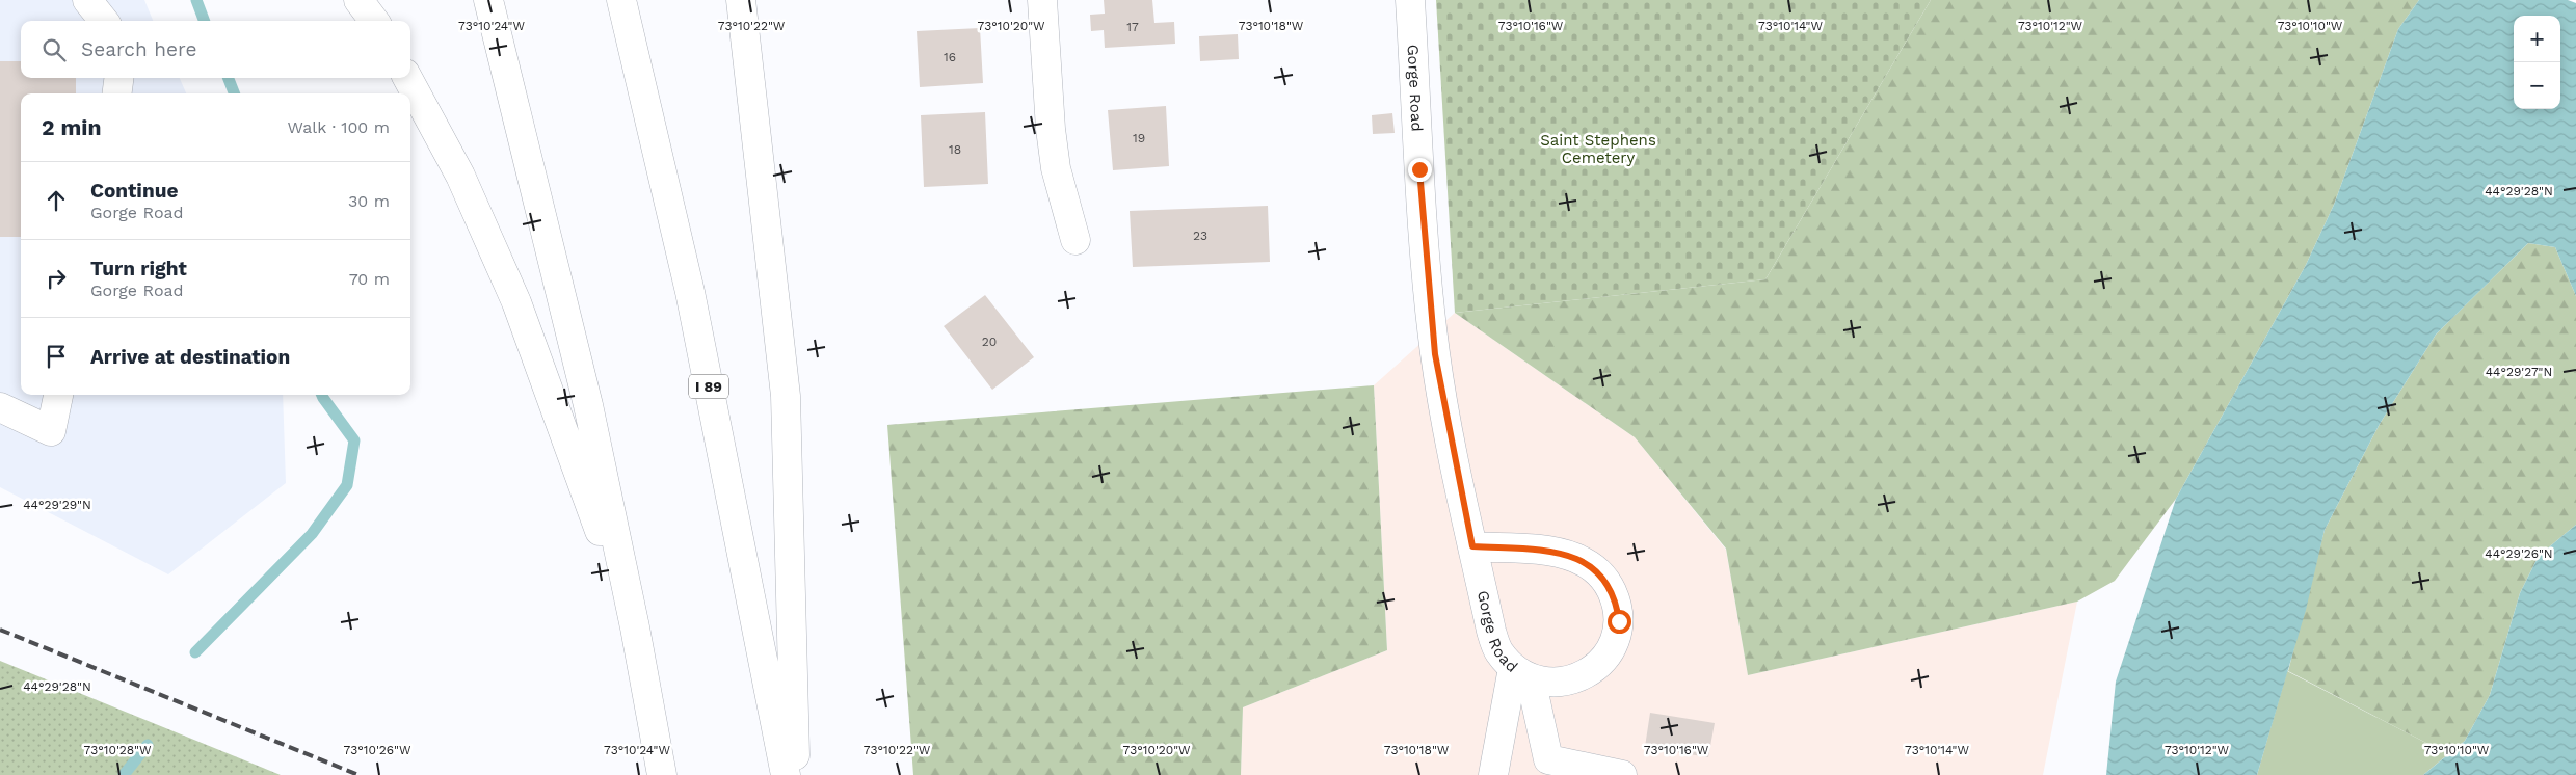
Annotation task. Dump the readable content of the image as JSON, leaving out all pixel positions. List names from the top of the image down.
{
  "streets": {
    "main road": ["Gorge Road", "I 89"]
  },
  "parks": ["Saint Stephens Cemetery"],
  "house_numbers": [
    "17",
    "16",
    "19",
    "18",
    "23",
    "20"
  ],
  "page": {
    "map_buttons": ["+", "−"],
    "search": "Search here",
    "heading": ["2 min", "Walk · 100 m"],
    "list": [
      ["Continue", "Gorge Road", "30 m"],
      ["Turn right", "Gorge Road", "70 m"],
      "Arrive at destination"
    ]
  },
  "coordinates": [
    "73°10'24\"W",
    "73°10'22\"W",
    "73°10'20\"W",
    "73°10'18\"W",
    "73°10'16\"W",
    "73°10'14\"W",
    "73°10'12\"W",
    "73°10'10\"W",
    "44°29'28\"N",
    "44°29'27\"N",
    "44°29'29\"N",
    "44°29'26\"N",
    "73°10'28\"W",
    "73°10'26\"W"
  ]
}
